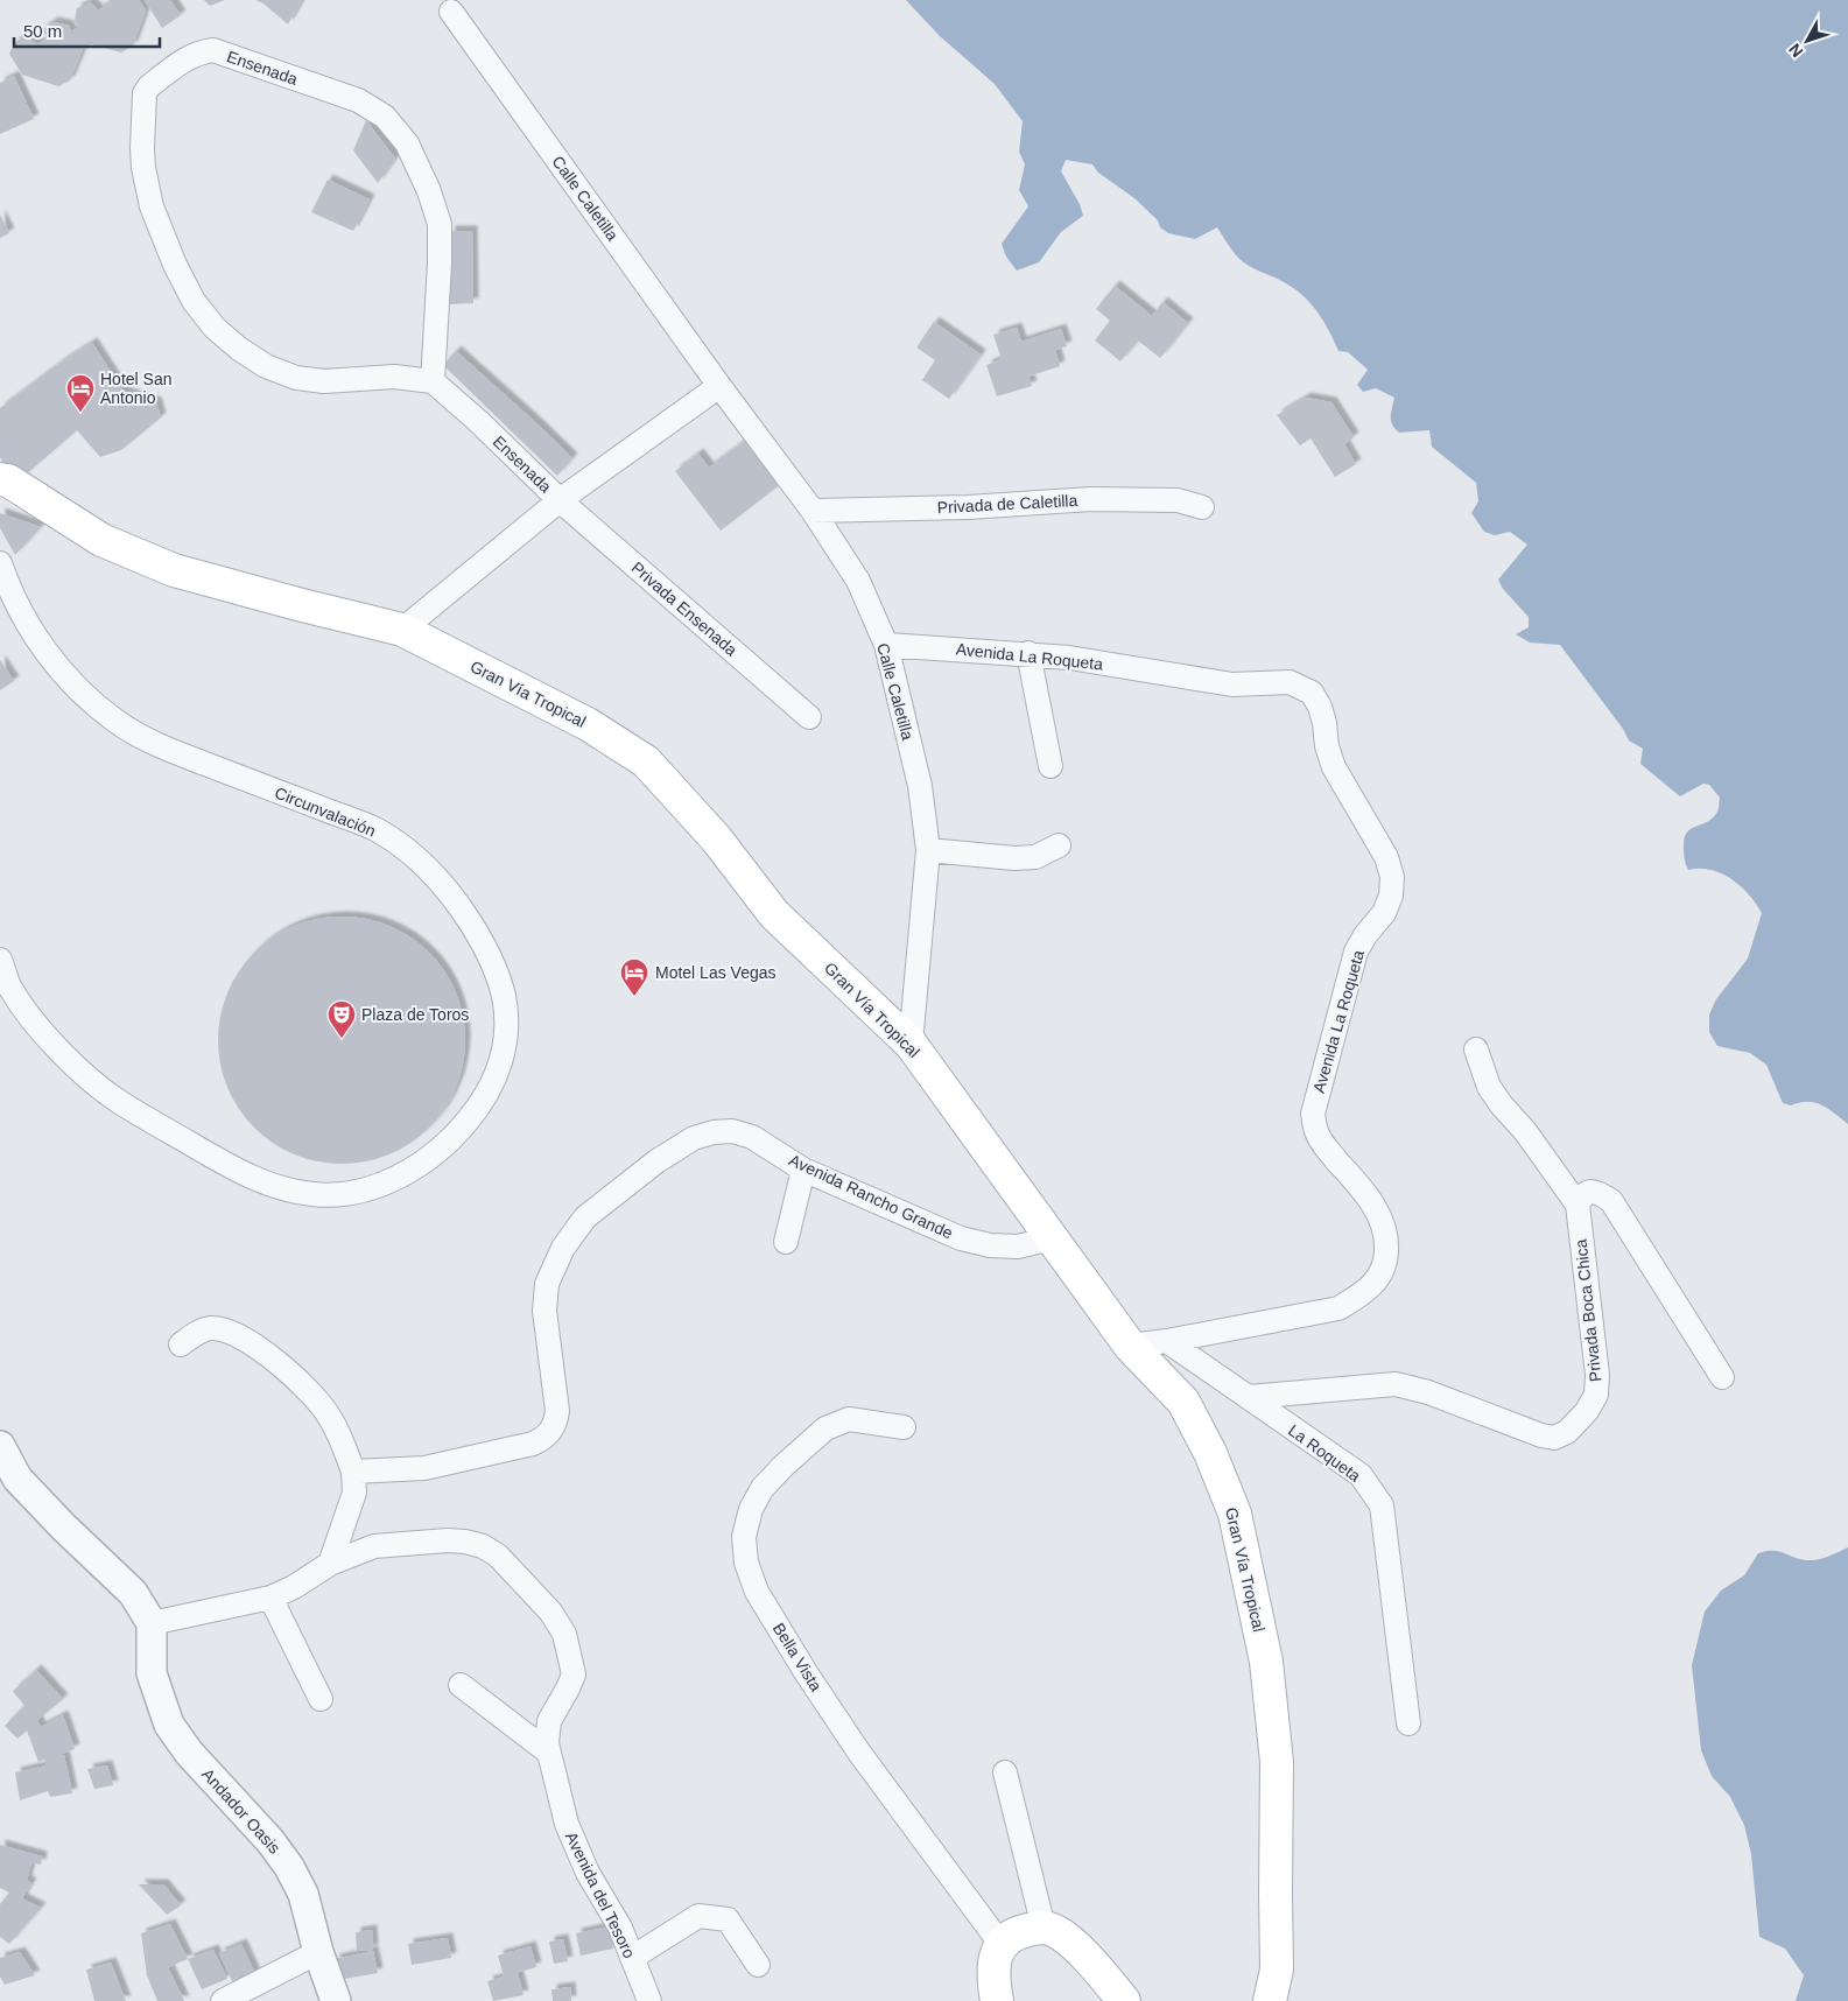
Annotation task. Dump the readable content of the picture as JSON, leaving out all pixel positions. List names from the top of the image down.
{
  "streets": {
    "main road": ["Gran Vía Tropical"],
    "street": [
      "Ensenada",
      "Calle Caletilla",
      "Privada de Caletilla",
      "Privada Ensenada",
      "Avenida La Roqueta",
      "Circunvalación",
      "Avenida Rancho Grande",
      "Privada Boca Chica",
      "La Roqueta",
      "Bella Vista",
      "Andador Oasis",
      "Avenida del Tesoro"
    ]
  },
  "crossings": [
    ["Ensenada", "Privada Ensenada"],
    ["Calle Caletilla", "Privada de Caletilla"],
    ["Calle Caletilla", "Avenida La Roqueta"],
    ["Calle Caletilla", "Gran Vía Tropical"],
    ["Avenida La Roqueta", "Gran Vía Tropical"],
    ["Avenida La Roqueta", "La Roqueta"],
    ["Gran Vía Tropical", "Avenida Rancho Grande"],
    ["Privada Boca Chica", "La Roqueta"],
    ["Andador Oasis", "Avenida del Tesoro"]
  ],
  "places": {
    "hotel": ["Hotel San Antonio", "Motel Las Vegas"],
    "theatre": ["Plaza de Toros"]
  },
  "scale_bar": "50 m",
  "north": "bottom left"
}
